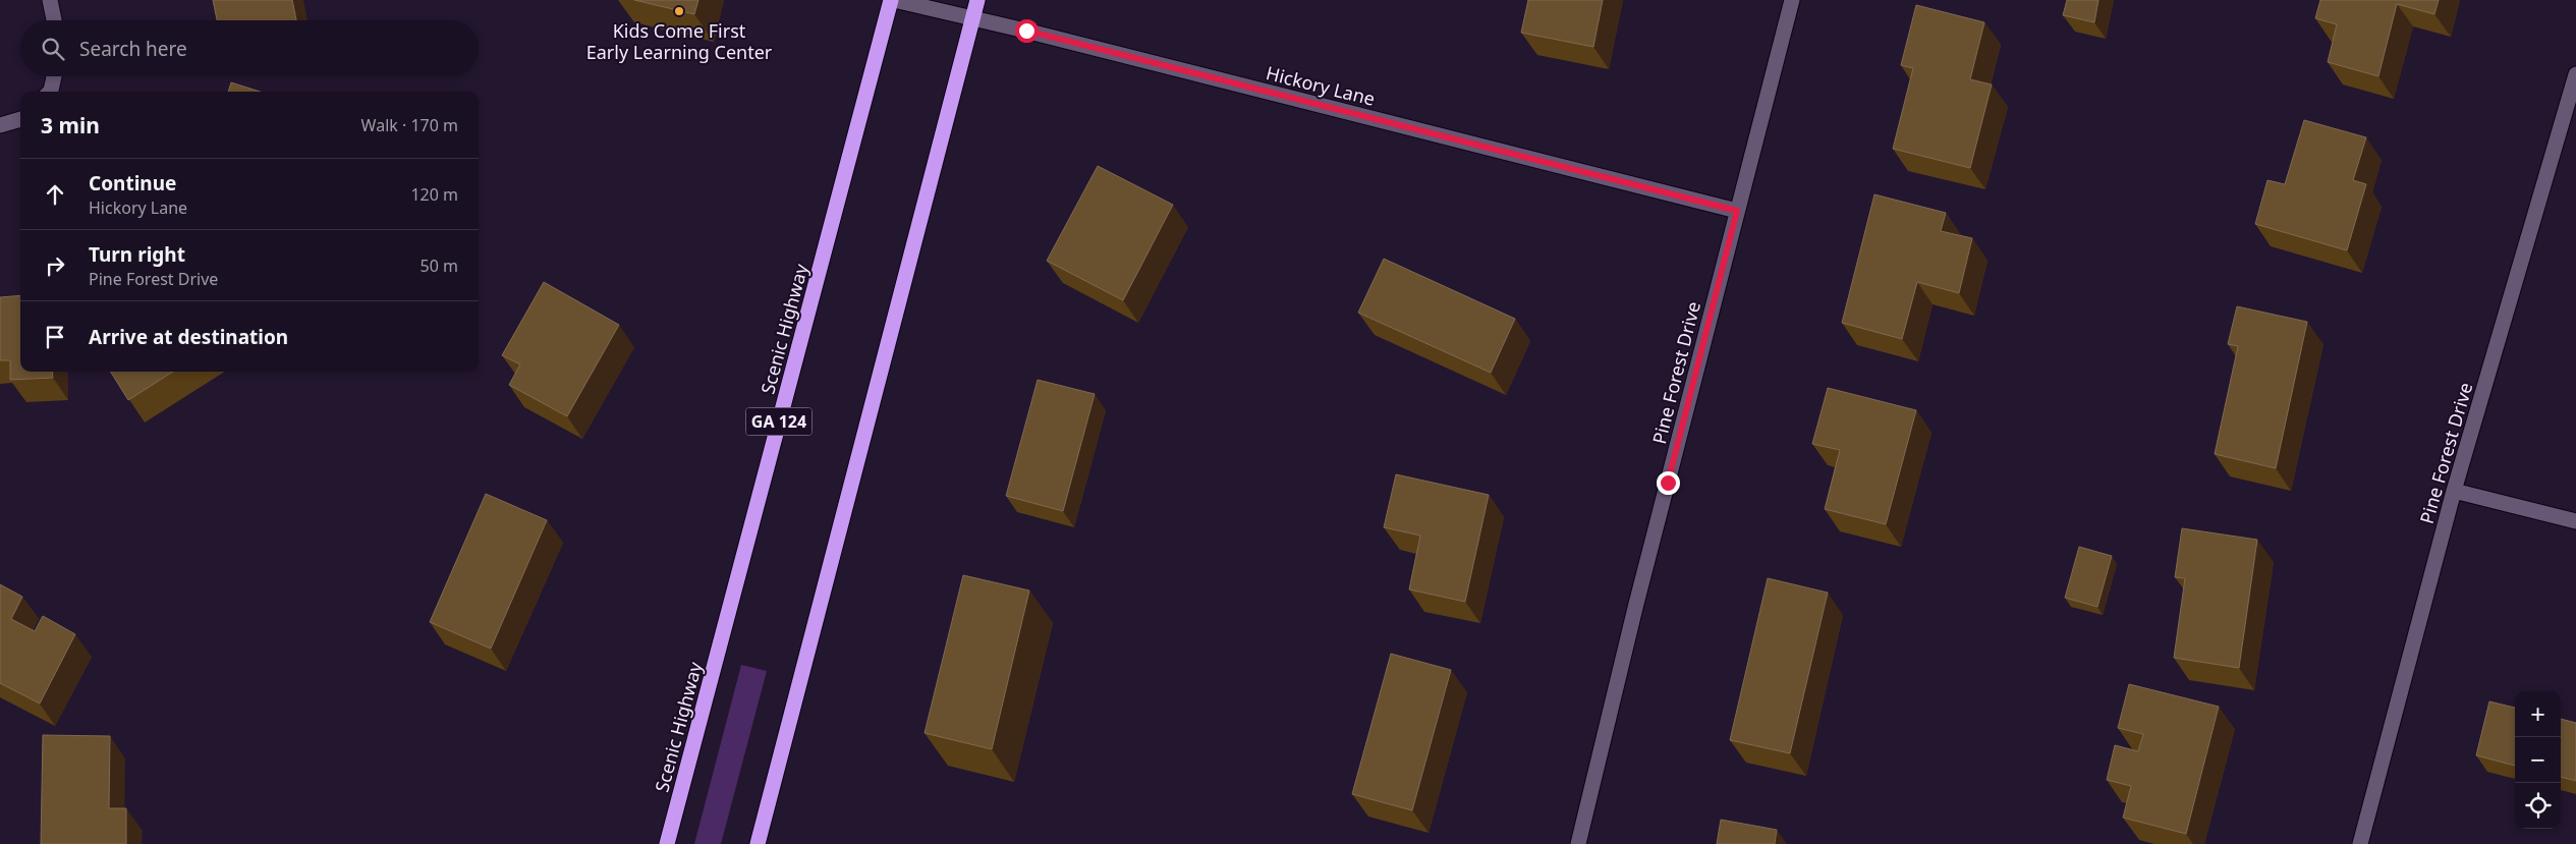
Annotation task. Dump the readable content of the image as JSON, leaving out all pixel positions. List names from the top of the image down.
{
  "streets": {
    "highway": ["Scenic Highway", "GA 124"],
    "street": ["Hickory Lane", "Pine Forest Drive"]
  },
  "crossings": [
    ["Hickory Lane", "Scenic Highway"],
    ["Hickory Lane", "Pine Forest Drive"]
  ],
  "places": ["Kids Come First Early Learning Center"],
  "page": {
    "search": "Search here",
    "heading": ["3 min", "Walk · 170 m"],
    "list": [
      ["Continue", "Hickory Lane", "120 m"],
      ["Turn right", "Pine Forest Drive", "50 m"],
      "Arrive at destination"
    ],
    "map_buttons": ["+", "−"]
  }
}
